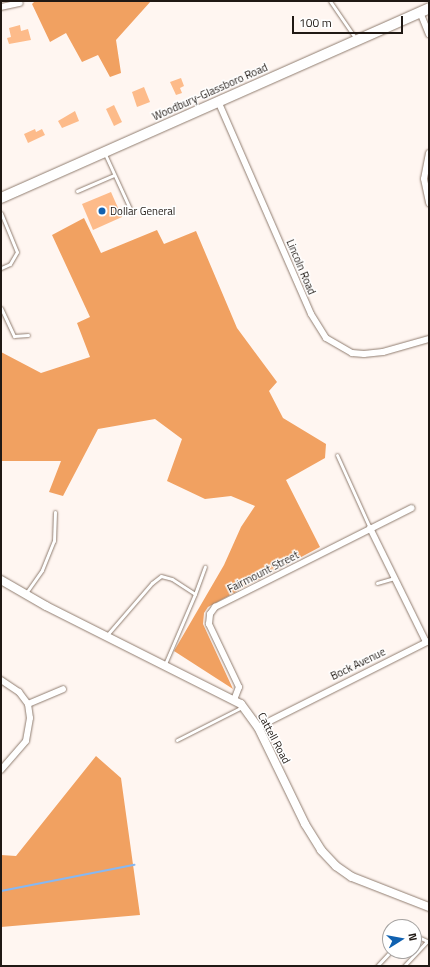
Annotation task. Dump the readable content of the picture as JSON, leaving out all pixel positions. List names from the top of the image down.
{
  "streets": {
    "main road": ["Woodbury-Glassboro Road"],
    "street": [
      "Lincoln Road",
      "Fairmount Street",
      "Bock Avenue",
      "Cattell Road"
    ]
  },
  "crossings": [
    ["Woodbury-Glassboro Road", "Lincoln Road"],
    ["Fairmount Street", "Cattell Road"],
    ["Bock Avenue", "Cattell Road"]
  ],
  "places": ["Dollar General"],
  "scale_bar": "100 m",
  "north": "right"
}
